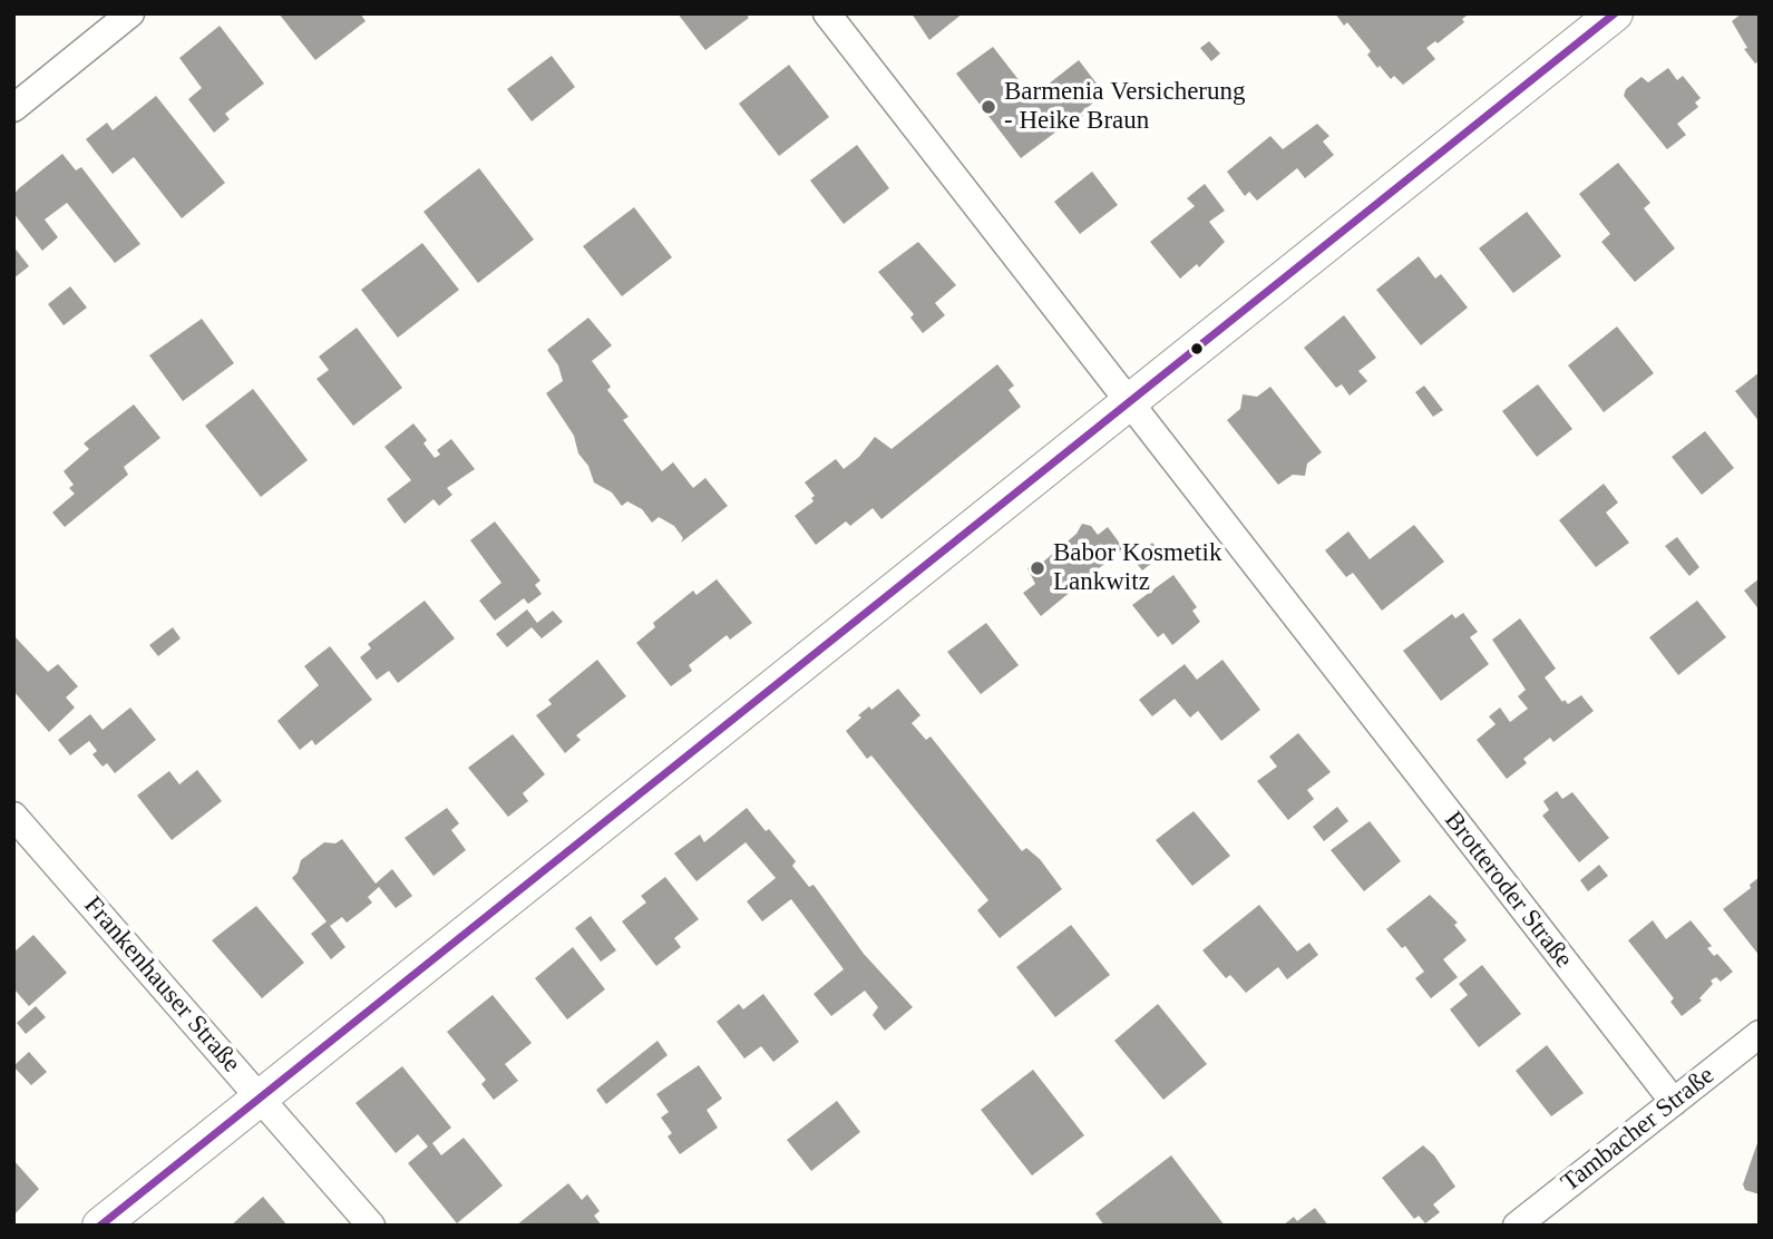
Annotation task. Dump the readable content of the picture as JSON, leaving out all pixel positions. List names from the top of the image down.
{
  "streets": {
    "street": ["Brotteroder Straße", "Frankenhauser Straße", "Tambacher Straße"]
  },
  "crossings": [
    ["Brotteroder Straße", "Tambacher Straße"]
  ],
  "places": ["Barmenia Versicherung - Heike Braun", "Babor Kosmetik Lankwitz"]
}
